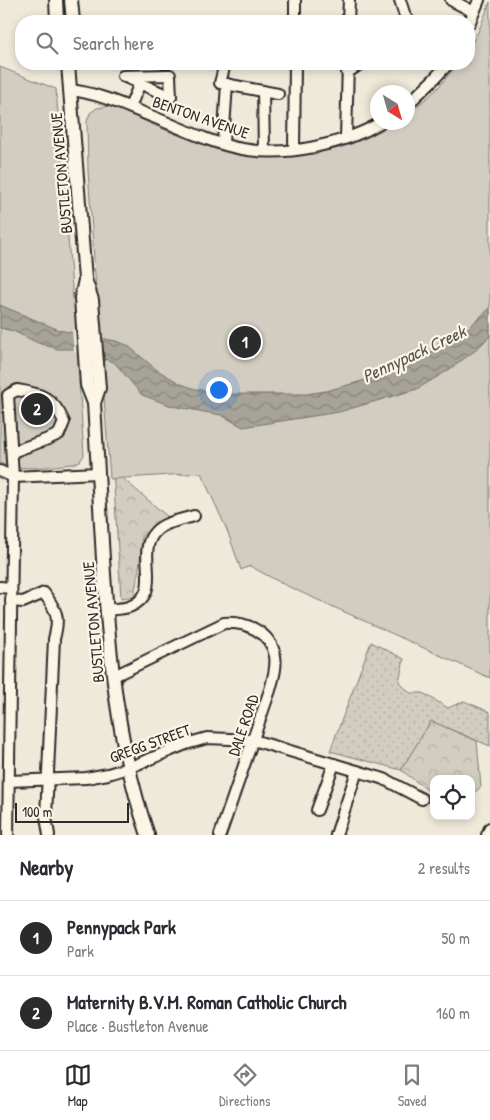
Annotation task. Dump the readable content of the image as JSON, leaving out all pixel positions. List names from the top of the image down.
{
  "streets": {
    "main road": ["BUSTLETON AVENUE"],
    "street": ["BENTON AVENUE", "DALE ROAD", "GREGG STREET"]
  },
  "crossings": [
    ["BENTON AVENUE", "BUSTLETON AVENUE"],
    ["BUSTLETON AVENUE", "DALE ROAD"],
    ["BUSTLETON AVENUE", "GREGG STREET"],
    ["DALE ROAD", "GREGG STREET"]
  ],
  "water": ["Pennypack Creek"],
  "scale_bar": "100 m",
  "north": "bottom right",
  "page": {
    "search": "Search here",
    "pins": ["1", "2"],
    "scale": "100 m",
    "heading": ["Nearby", "2 results"],
    "list": [
      {
        "mark": "1",
        "name": "Pennypack Park",
        "note": "Park",
        "value": "50 m"
      },
      {
        "mark": "2",
        "name": "Maternity B.V.M. Roman Catholic Church",
        "note": "Place · Bustleton Avenue",
        "value": "160 m"
      }
    ],
    "nav": ["Map", "Directions", "Saved"]
  }
}
